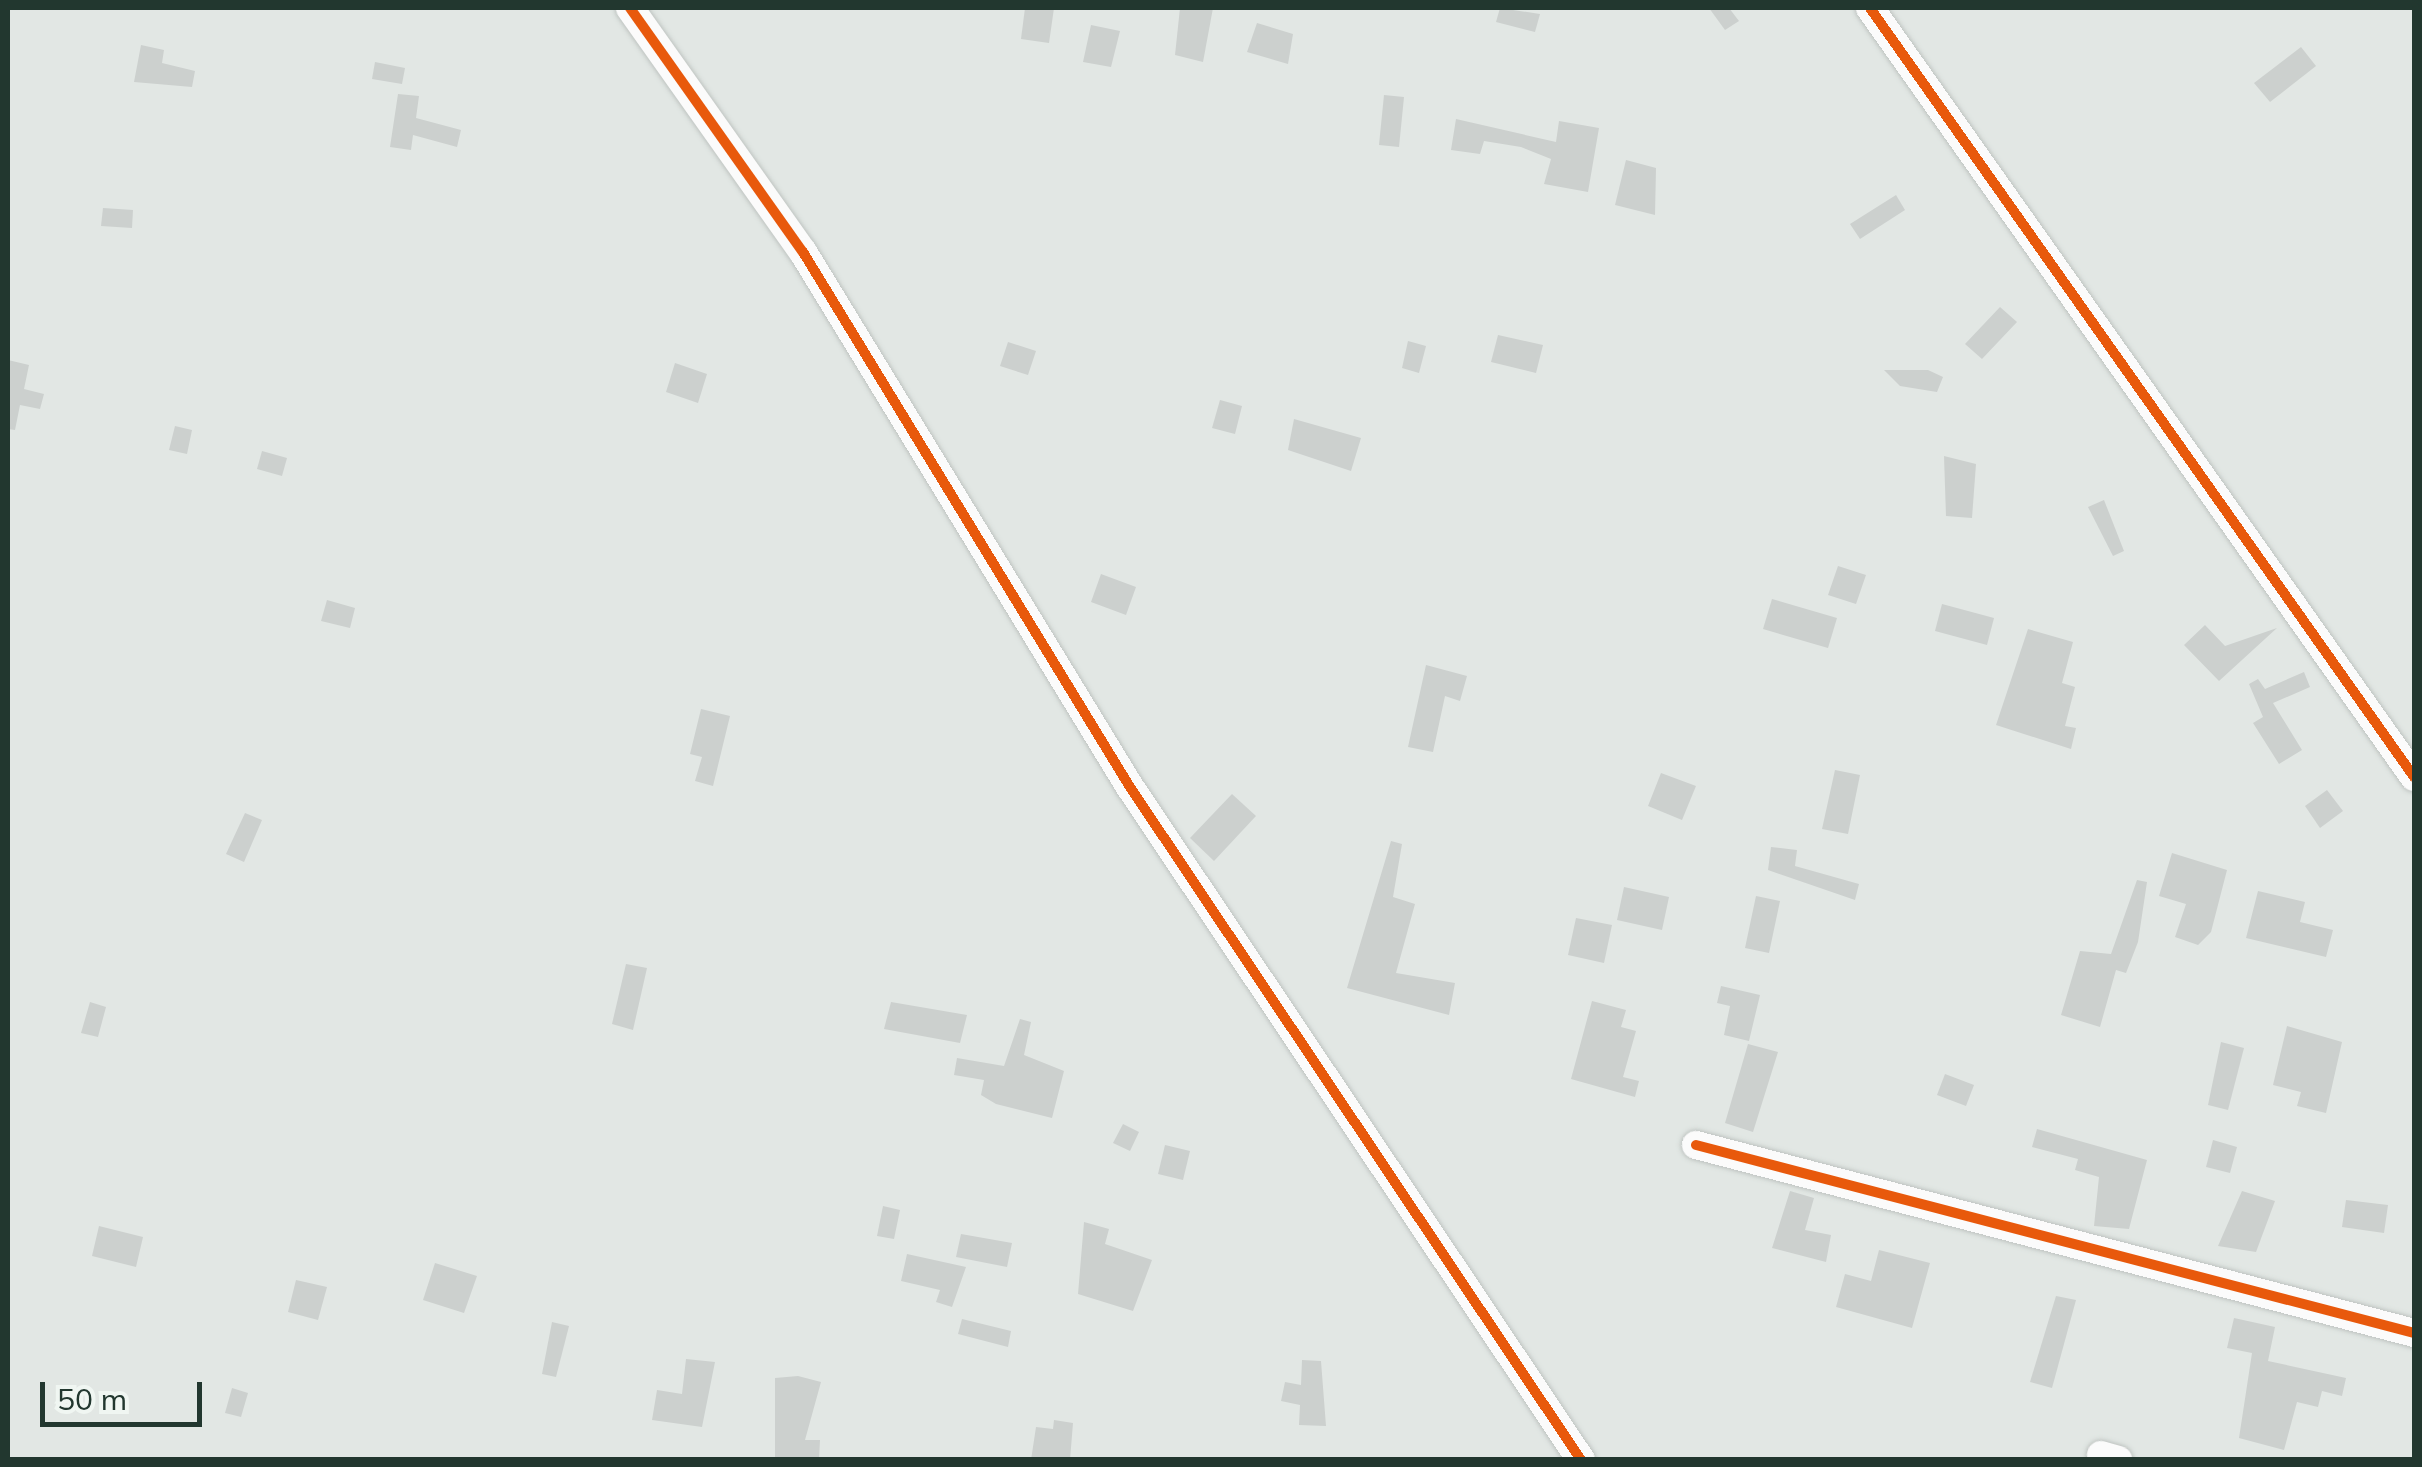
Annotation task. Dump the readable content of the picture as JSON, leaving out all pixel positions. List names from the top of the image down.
{
  "scale_bar": "50 m"
}
